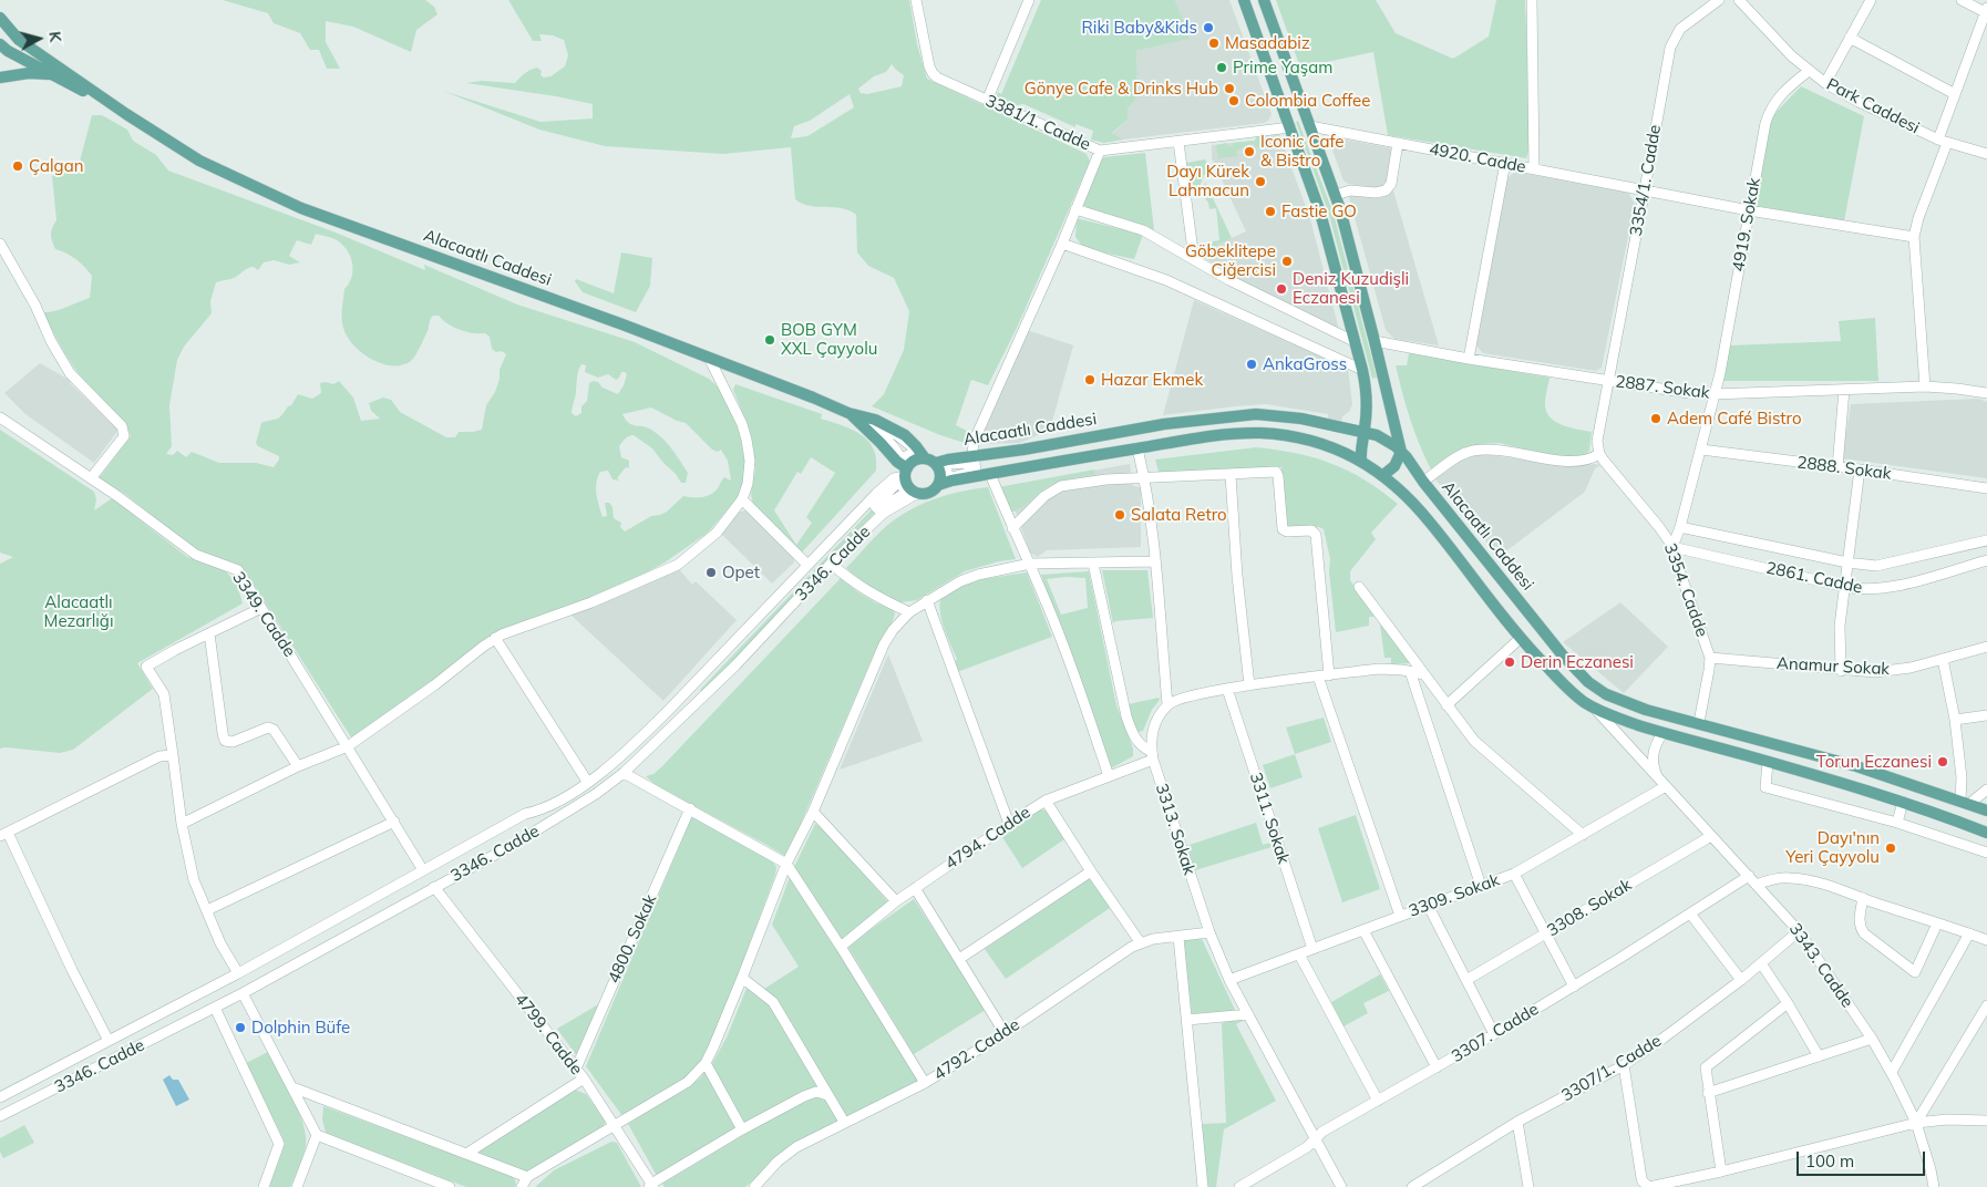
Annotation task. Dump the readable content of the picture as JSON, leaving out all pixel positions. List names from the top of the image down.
{
  "streets": {
    "main road": ["Alacaatlı Caddesi"],
    "street": [
      "Park Caddesi",
      "3381/1. Cadde",
      "4920. Cadde",
      "3354/1. Cadde",
      "4919. Sokak",
      "2887. Sokak",
      "2888. Sokak",
      "3346. Cadde",
      "2861. Cadde",
      "3354. Cadde",
      "3349. Cadde",
      "Anamur Sokak",
      "3311. Sokak",
      "3313. Sokak",
      "4794. Cadde",
      "3309. Sokak",
      "3308. Sokak",
      "4800. Sokak",
      "3343. Cadde",
      "3307. Cadde",
      "4799. Cadde",
      "4792. Cadde",
      "3307/1. Cadde"
    ]
  },
  "crossings": [
    ["Park Caddesi", "4919. Sokak"],
    ["4920. Cadde", "3354/1. Cadde"],
    ["4920. Cadde", "4919. Sokak"],
    ["3354/1. Cadde", "2887. Sokak"],
    ["4919. Sokak", "2887. Sokak"],
    ["4919. Sokak", "2888. Sokak"],
    ["4919. Sokak", "2861. Cadde"],
    ["4919. Sokak", "3354. Cadde"],
    ["Alacaatlı Caddesi", "3346. Cadde"],
    ["Alacaatlı Caddesi", "3354. Cadde"],
    ["3346. Cadde", "3349. Cadde"],
    ["3346. Cadde", "4799. Cadde"],
    ["2861. Cadde", "3354. Cadde"],
    ["3354. Cadde", "Anamur Sokak"],
    ["3311. Sokak", "3309. Sokak"],
    ["3313. Sokak", "4794. Cadde"],
    ["3313. Sokak", "3309. Sokak"],
    ["3313. Sokak", "3307. Cadde"],
    ["3313. Sokak", "4792. Cadde"],
    ["3309. Sokak", "3343. Cadde"],
    ["3308. Sokak", "3343. Cadde"],
    ["4800. Sokak", "4799. Cadde"],
    ["3343. Cadde", "3307. Cadde"],
    ["3343. Cadde", "3307/1. Cadde"]
  ],
  "parks": ["Alacaatlı Mezarlığı"],
  "places": [
    "Riki Baby&Kids",
    "Masadabiz",
    "Prime Yaşam",
    "Gönye Cafe & Drinks Hub",
    "Colombia Coffee",
    "Iconic Cafe & Bistro",
    "Çalgan",
    "Dayı Kürek Lahmacun",
    "Fastie GO",
    "Göbeklitepe Ciğercisi",
    "Deniz Kuzudişli Eczanesi",
    "BOB GYM XXL Çayyolu",
    "AnkaGross",
    "Hazar Ekmek",
    "Adem Café Bistro",
    "Salata Retro",
    "Opet",
    "Derin Eczanesi",
    "Torun Eczanesi",
    "Dayı'nın Yeri Çayyolu",
    "Dolphin Büfe"
  ],
  "scale_bar": "100 m",
  "north": "right"
}
